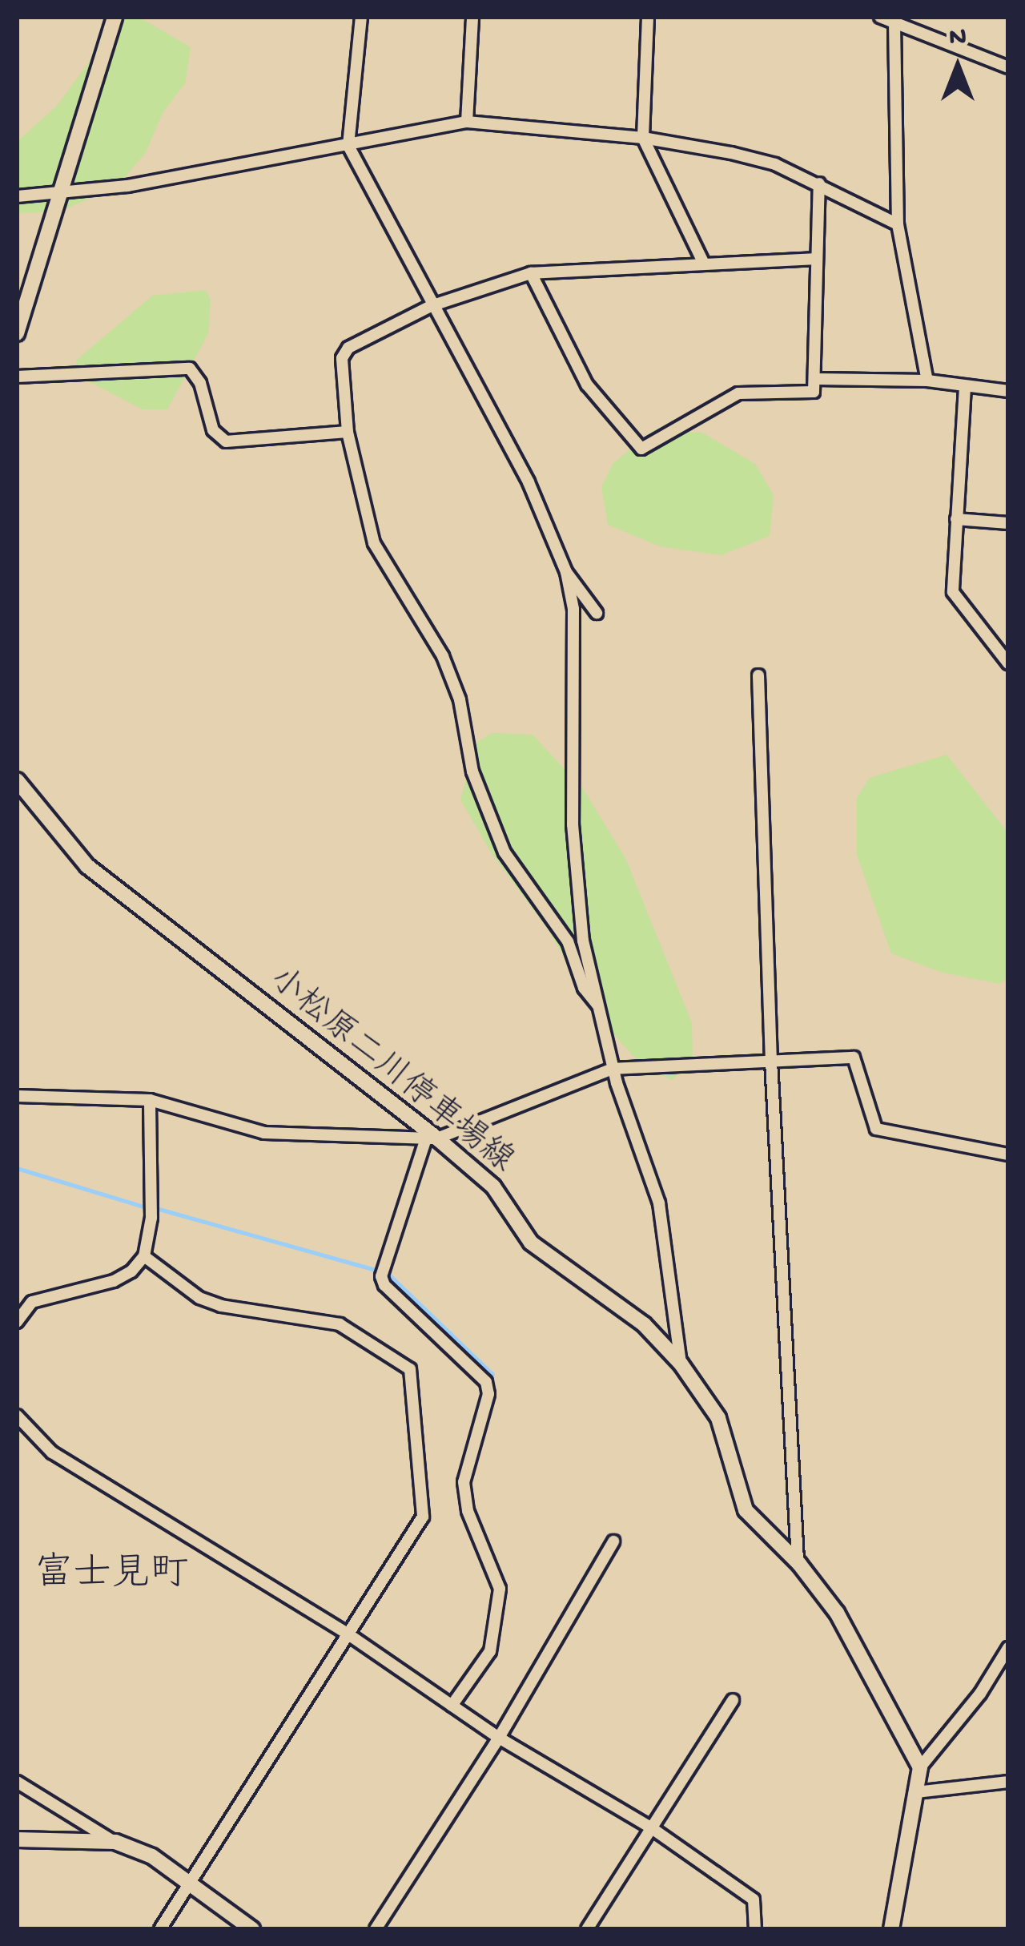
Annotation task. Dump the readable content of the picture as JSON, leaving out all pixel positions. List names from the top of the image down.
{
  "streets": {
    "main road": ["小松原二川停車場線"]
  },
  "districts": ["富士見町"],
  "north": "top"
}
